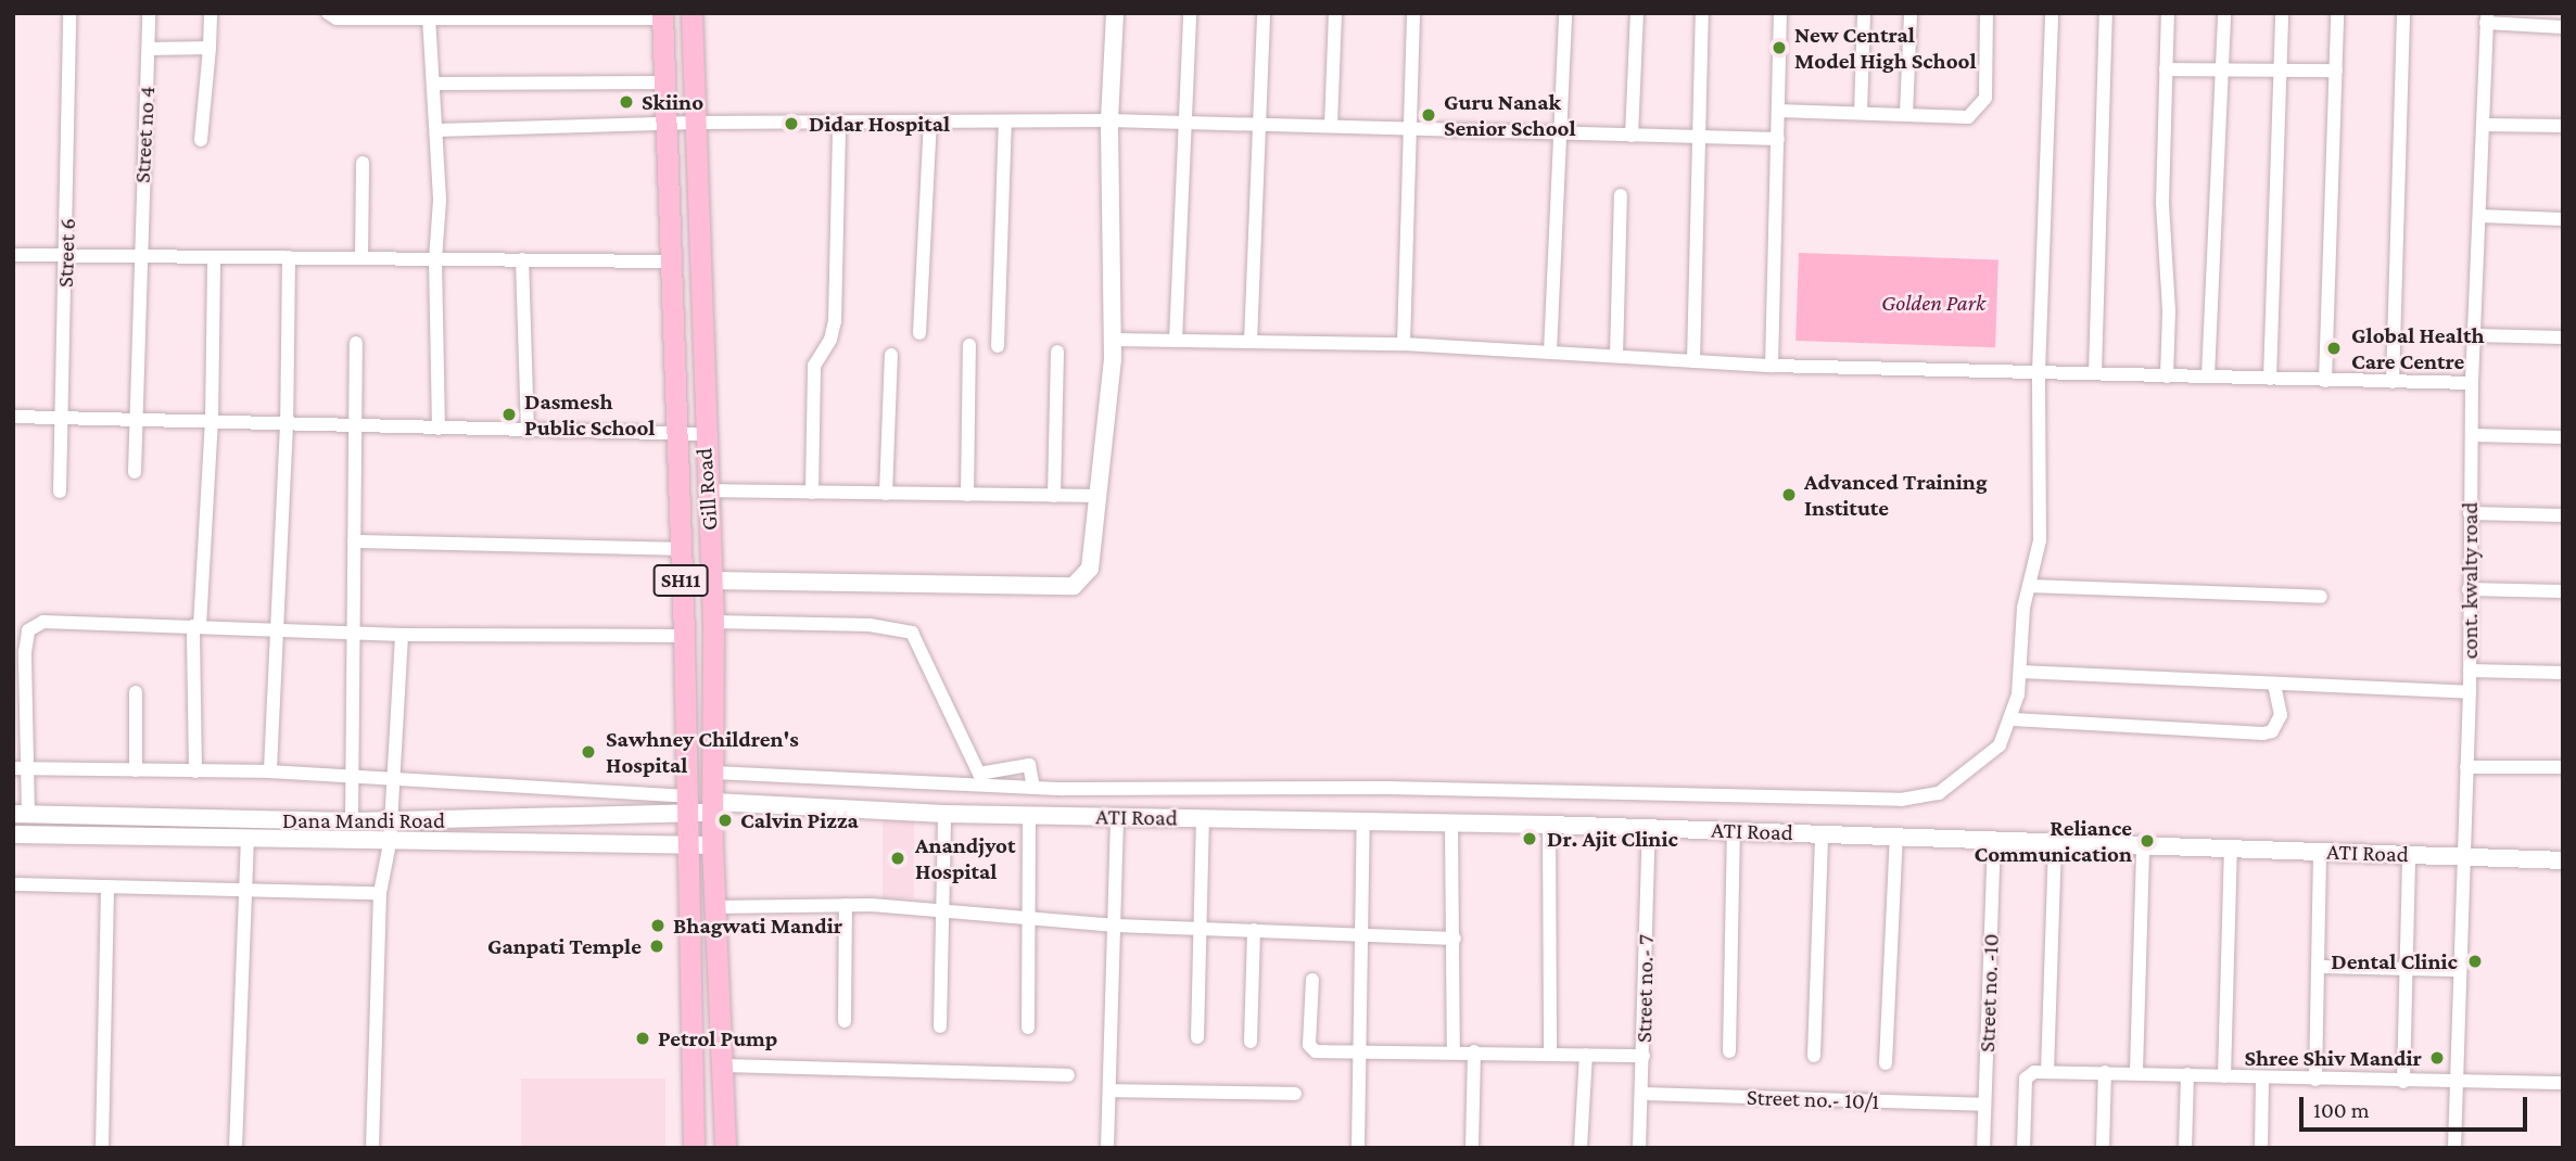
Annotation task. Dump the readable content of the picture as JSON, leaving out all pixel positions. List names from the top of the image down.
{
  "streets": {
    "main road": ["Gill Road", "SH11"],
    "street": [
      "Street no 4",
      "Street 6",
      "cont. kwalty road",
      "ATI Road",
      "Dana Mandi Road",
      "Street no.- 7",
      "Street no. -10",
      "Street no.- 10/1"
    ]
  },
  "crossings": [
    ["Gill Road", "ATI Road"],
    ["Gill Road", "Dana Mandi Road"],
    ["cont. kwalty road", "ATI Road"],
    ["ATI Road", "Dana Mandi Road"],
    ["ATI Road", "Street no.- 7"],
    ["ATI Road", "Street no. -10"],
    ["Street no.- 7", "Street no.- 10/1"],
    ["Street no. -10", "Street no.- 10/1"]
  ],
  "parks": ["Golden Park"],
  "places": [
    "New Central Model High School",
    "Skiino",
    "Guru Nanak Senior School",
    "Didar Hospital",
    "Global Health Care Centre",
    "Dasmesh Public School",
    "Advanced Training Institute",
    "Sawhney Children's Hospital",
    "Calvin Pizza",
    "Dr. Ajit Clinic",
    "Reliance Communication",
    "Anandjyot Hospital",
    "Bhagwati Mandir",
    "Ganpati Temple",
    "Dental Clinic",
    "Petrol Pump",
    "Shree Shiv Mandir"
  ],
  "scale_bar": "100 m"
}
